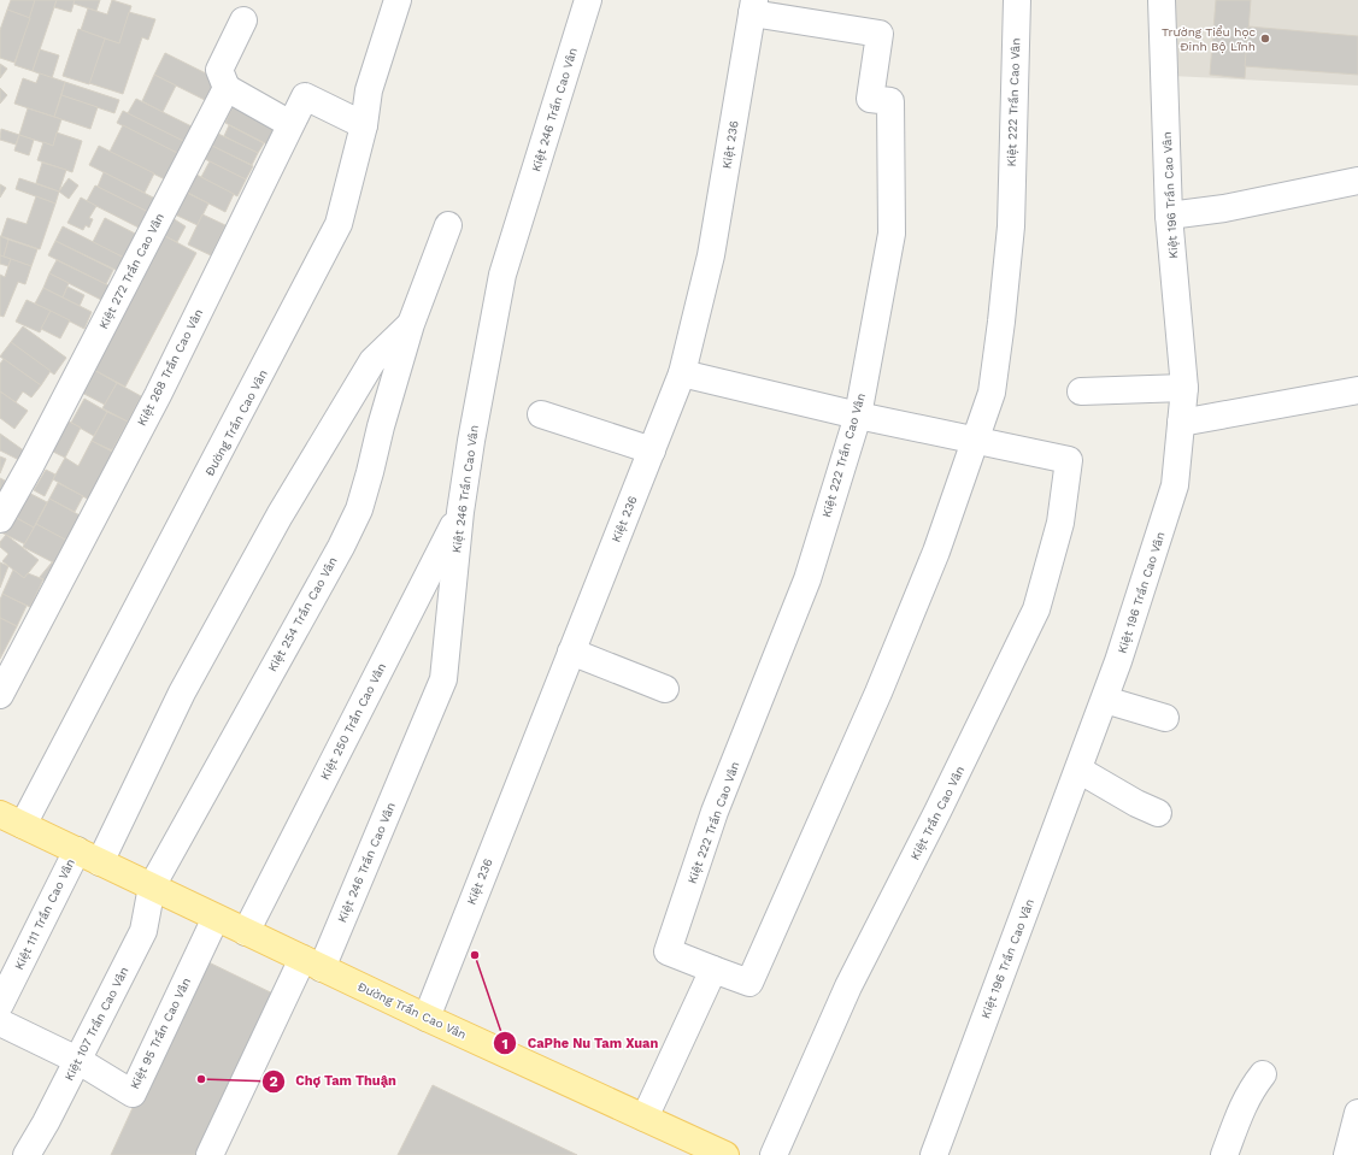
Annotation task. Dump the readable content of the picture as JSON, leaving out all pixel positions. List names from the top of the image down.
{
  "streets": {
    "main road": ["Đường Trần Cao Vân"],
    "street": [
      "Kiệt 222 Trần Cao Vân",
      "Kiệt 246 Trần Cao Vân",
      "Kiệt 236",
      "Kiệt 196 Trần Cao Vân",
      "Kiệt 272 Trần Cao Vân",
      "Kiệt 268 Trần Cao Vân",
      "Kiệt 254 Trần Cao Vân",
      "Kiệt 250 Trần Cao Vân",
      "Kiệt Trần Cao Vân",
      "Kiệt 111 Trần Cao Vân",
      "Kiệt 107 Trần Cao Vân",
      "Kiệt 95 Trần Cao Vân"
    ]
  },
  "crossings": [
    ["Kiệt 222 Trần Cao Vân", "Kiệt 236"],
    ["Kiệt 222 Trần Cao Vân", "Kiệt Trần Cao Vân"],
    ["Kiệt 246 Trần Cao Vân", "Đường Trần Cao Vân"],
    ["Kiệt 246 Trần Cao Vân", "Kiệt 250 Trần Cao Vân"],
    ["Kiệt 236", "Đường Trần Cao Vân"],
    ["Kiệt 268 Trần Cao Vân", "Đường Trần Cao Vân"],
    ["Đường Trần Cao Vân", "Kiệt 254 Trần Cao Vân"],
    ["Đường Trần Cao Vân", "Kiệt 250 Trần Cao Vân"],
    ["Đường Trần Cao Vân", "Kiệt 111 Trần Cao Vân"],
    ["Đường Trần Cao Vân", "Kiệt 107 Trần Cao Vân"],
    ["Đường Trần Cao Vân", "Kiệt 95 Trần Cao Vân"],
    ["Kiệt 254 Trần Cao Vân", "Kiệt 107 Trần Cao Vân"],
    ["Kiệt 107 Trần Cao Vân", "Kiệt 95 Trần Cao Vân"]
  ],
  "places": ["Trường Tiểu học Đinh Bộ Lĩnh", "CaPhe Nu Tam Xuan", "Chợ Tam Thuận"]
}
